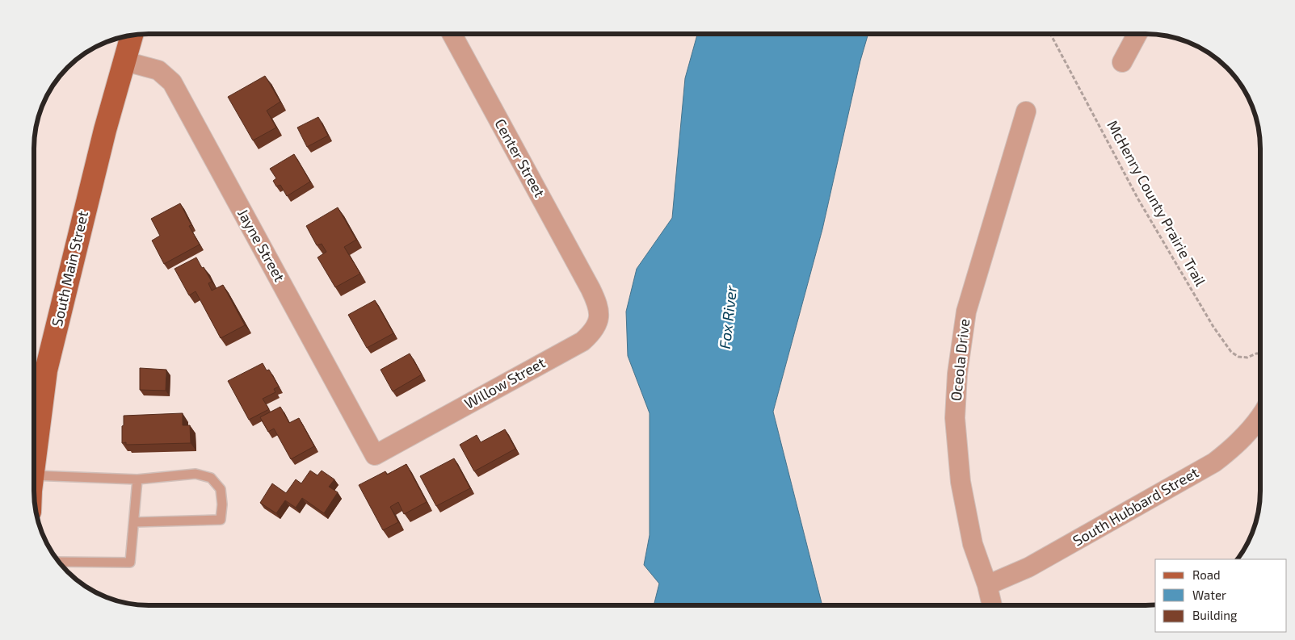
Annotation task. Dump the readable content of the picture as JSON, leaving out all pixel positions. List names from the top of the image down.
{
  "streets": {
    "main road": ["South Main Street"],
    "street": [
      "Center Street",
      "Jayne Street",
      "Oceola Drive",
      "Willow Street",
      "South Hubbard Street"
    ],
    "path": ["McHenry County Prairie Trail"]
  },
  "crossings": [
    ["Center Street", "Willow Street"],
    ["Jayne Street", "South Main Street"],
    ["Jayne Street", "Willow Street"],
    ["Oceola Drive", "South Hubbard Street"]
  ],
  "water": ["Fox River"],
  "legend": ["Road", "Water", "Building"]
}
